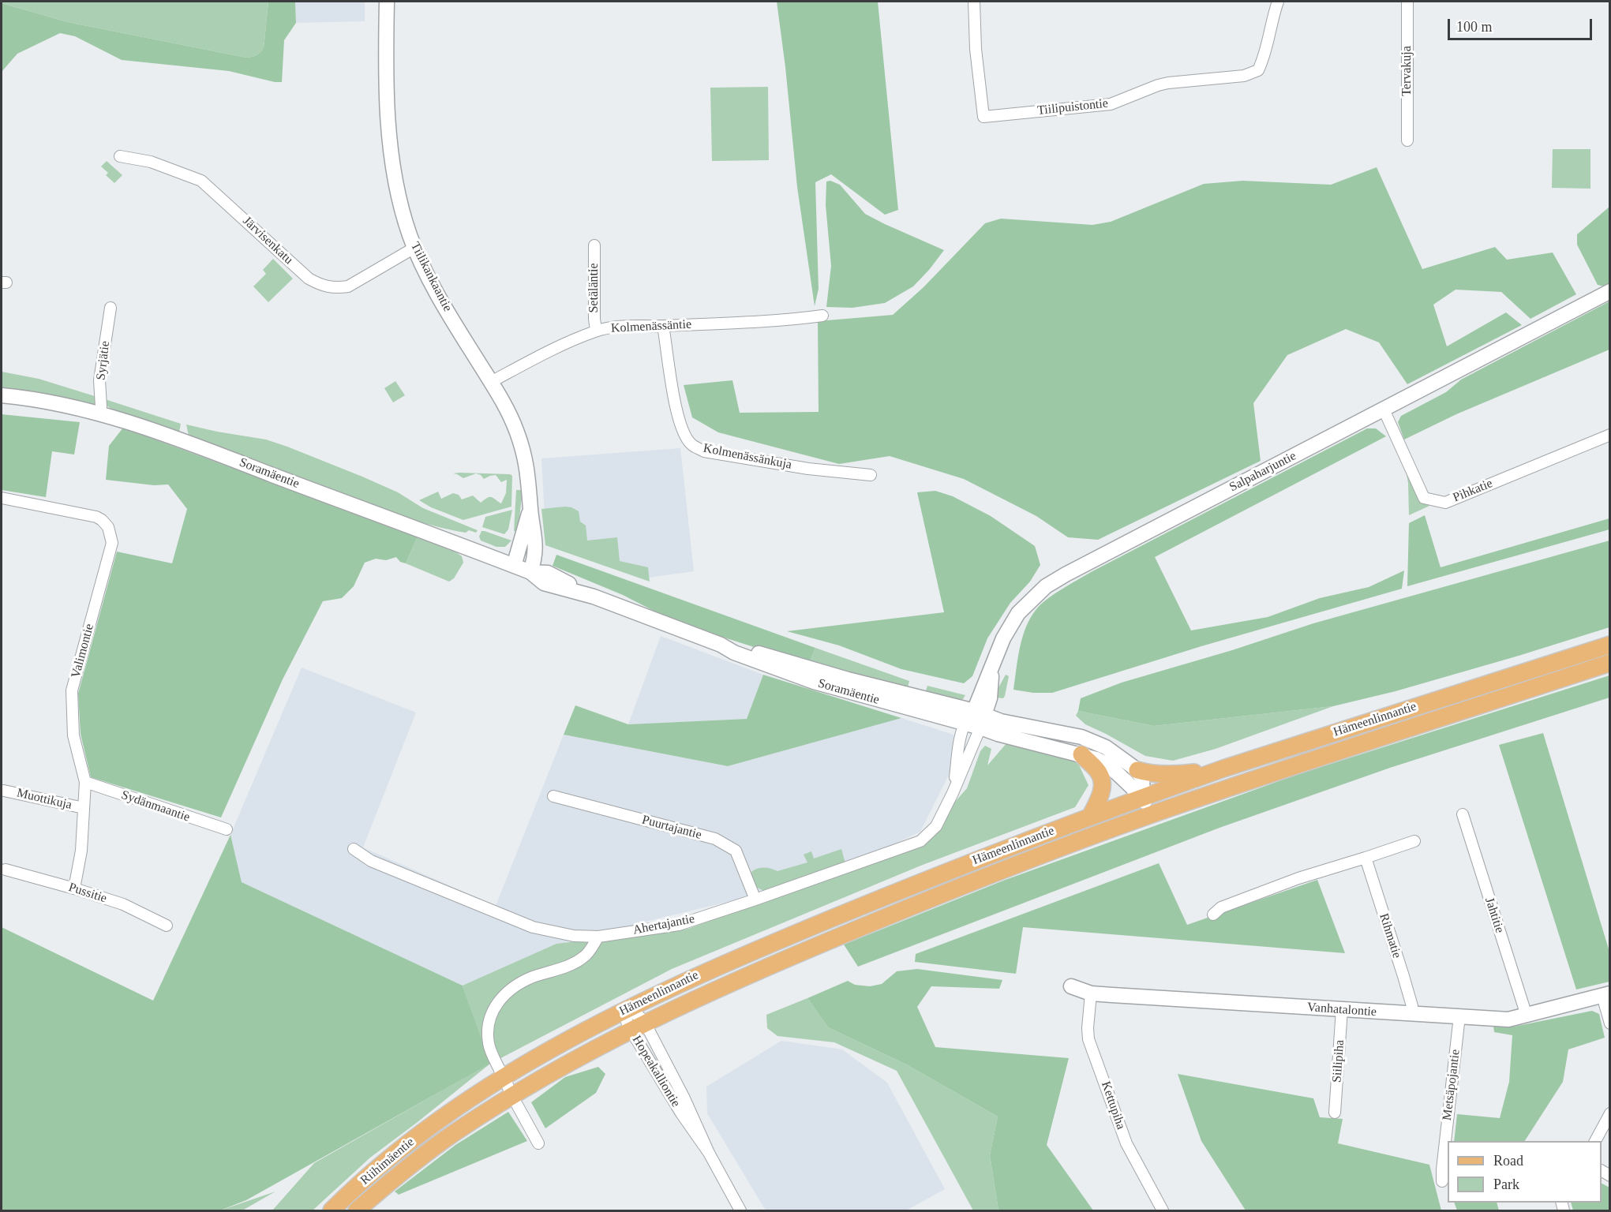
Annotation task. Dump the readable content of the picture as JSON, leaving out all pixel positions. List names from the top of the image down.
{
  "streets": {
    "main road": ["Hämeenlinnantie", "Riihimäentie"],
    "street": [
      "Tervakuja",
      "Tiilipuistontie",
      "Järvisenkatu",
      "Tiilikankaantie",
      "Setäläntie",
      "Kolmenässäntie",
      "Syrjätie",
      "Kolmenässänkuja",
      "Salpaharjuntie",
      "Soramäentie",
      "Pihkatie",
      "Valimontie",
      "Muottikuja",
      "Sydänmaantie",
      "Puurtajantie",
      "Pussitie",
      "Jahtitie",
      "Ahertajantie",
      "Rihmatie",
      "Vanhatalontie",
      "Siilipiha",
      "Hopeakalliontie",
      "Metsäpojantie",
      "Kettupiha"
    ]
  },
  "crossings": [
    ["Järvisenkatu", "Tiilikankaantie"],
    ["Tiilikankaantie", "Kolmenässäntie"],
    ["Tiilikankaantie", "Soramäentie"],
    ["Setäläntie", "Kolmenässäntie"],
    ["Kolmenässäntie", "Kolmenässänkuja"],
    ["Syrjätie", "Soramäentie"],
    ["Salpaharjuntie", "Soramäentie"],
    ["Salpaharjuntie", "Pihkatie"],
    ["Salpaharjuntie", "Ahertajantie"],
    ["Soramäentie", "Hämeenlinnantie"],
    ["Soramäentie", "Ahertajantie"],
    ["Valimontie", "Muottikuja"],
    ["Valimontie", "Sydänmaantie"],
    ["Valimontie", "Pussitie"],
    ["Hämeenlinnantie", "Hopeakalliontie"],
    ["Hämeenlinnantie", "Riihimäentie"],
    ["Puurtajantie", "Ahertajantie"],
    ["Jahtitie", "Vanhatalontie"],
    ["Rihmatie", "Vanhatalontie"],
    ["Vanhatalontie", "Siilipiha"],
    ["Vanhatalontie", "Metsäpojantie"],
    ["Vanhatalontie", "Kettupiha"]
  ],
  "legend": ["Road", "Park"],
  "scale_bar": "100 m"
}
